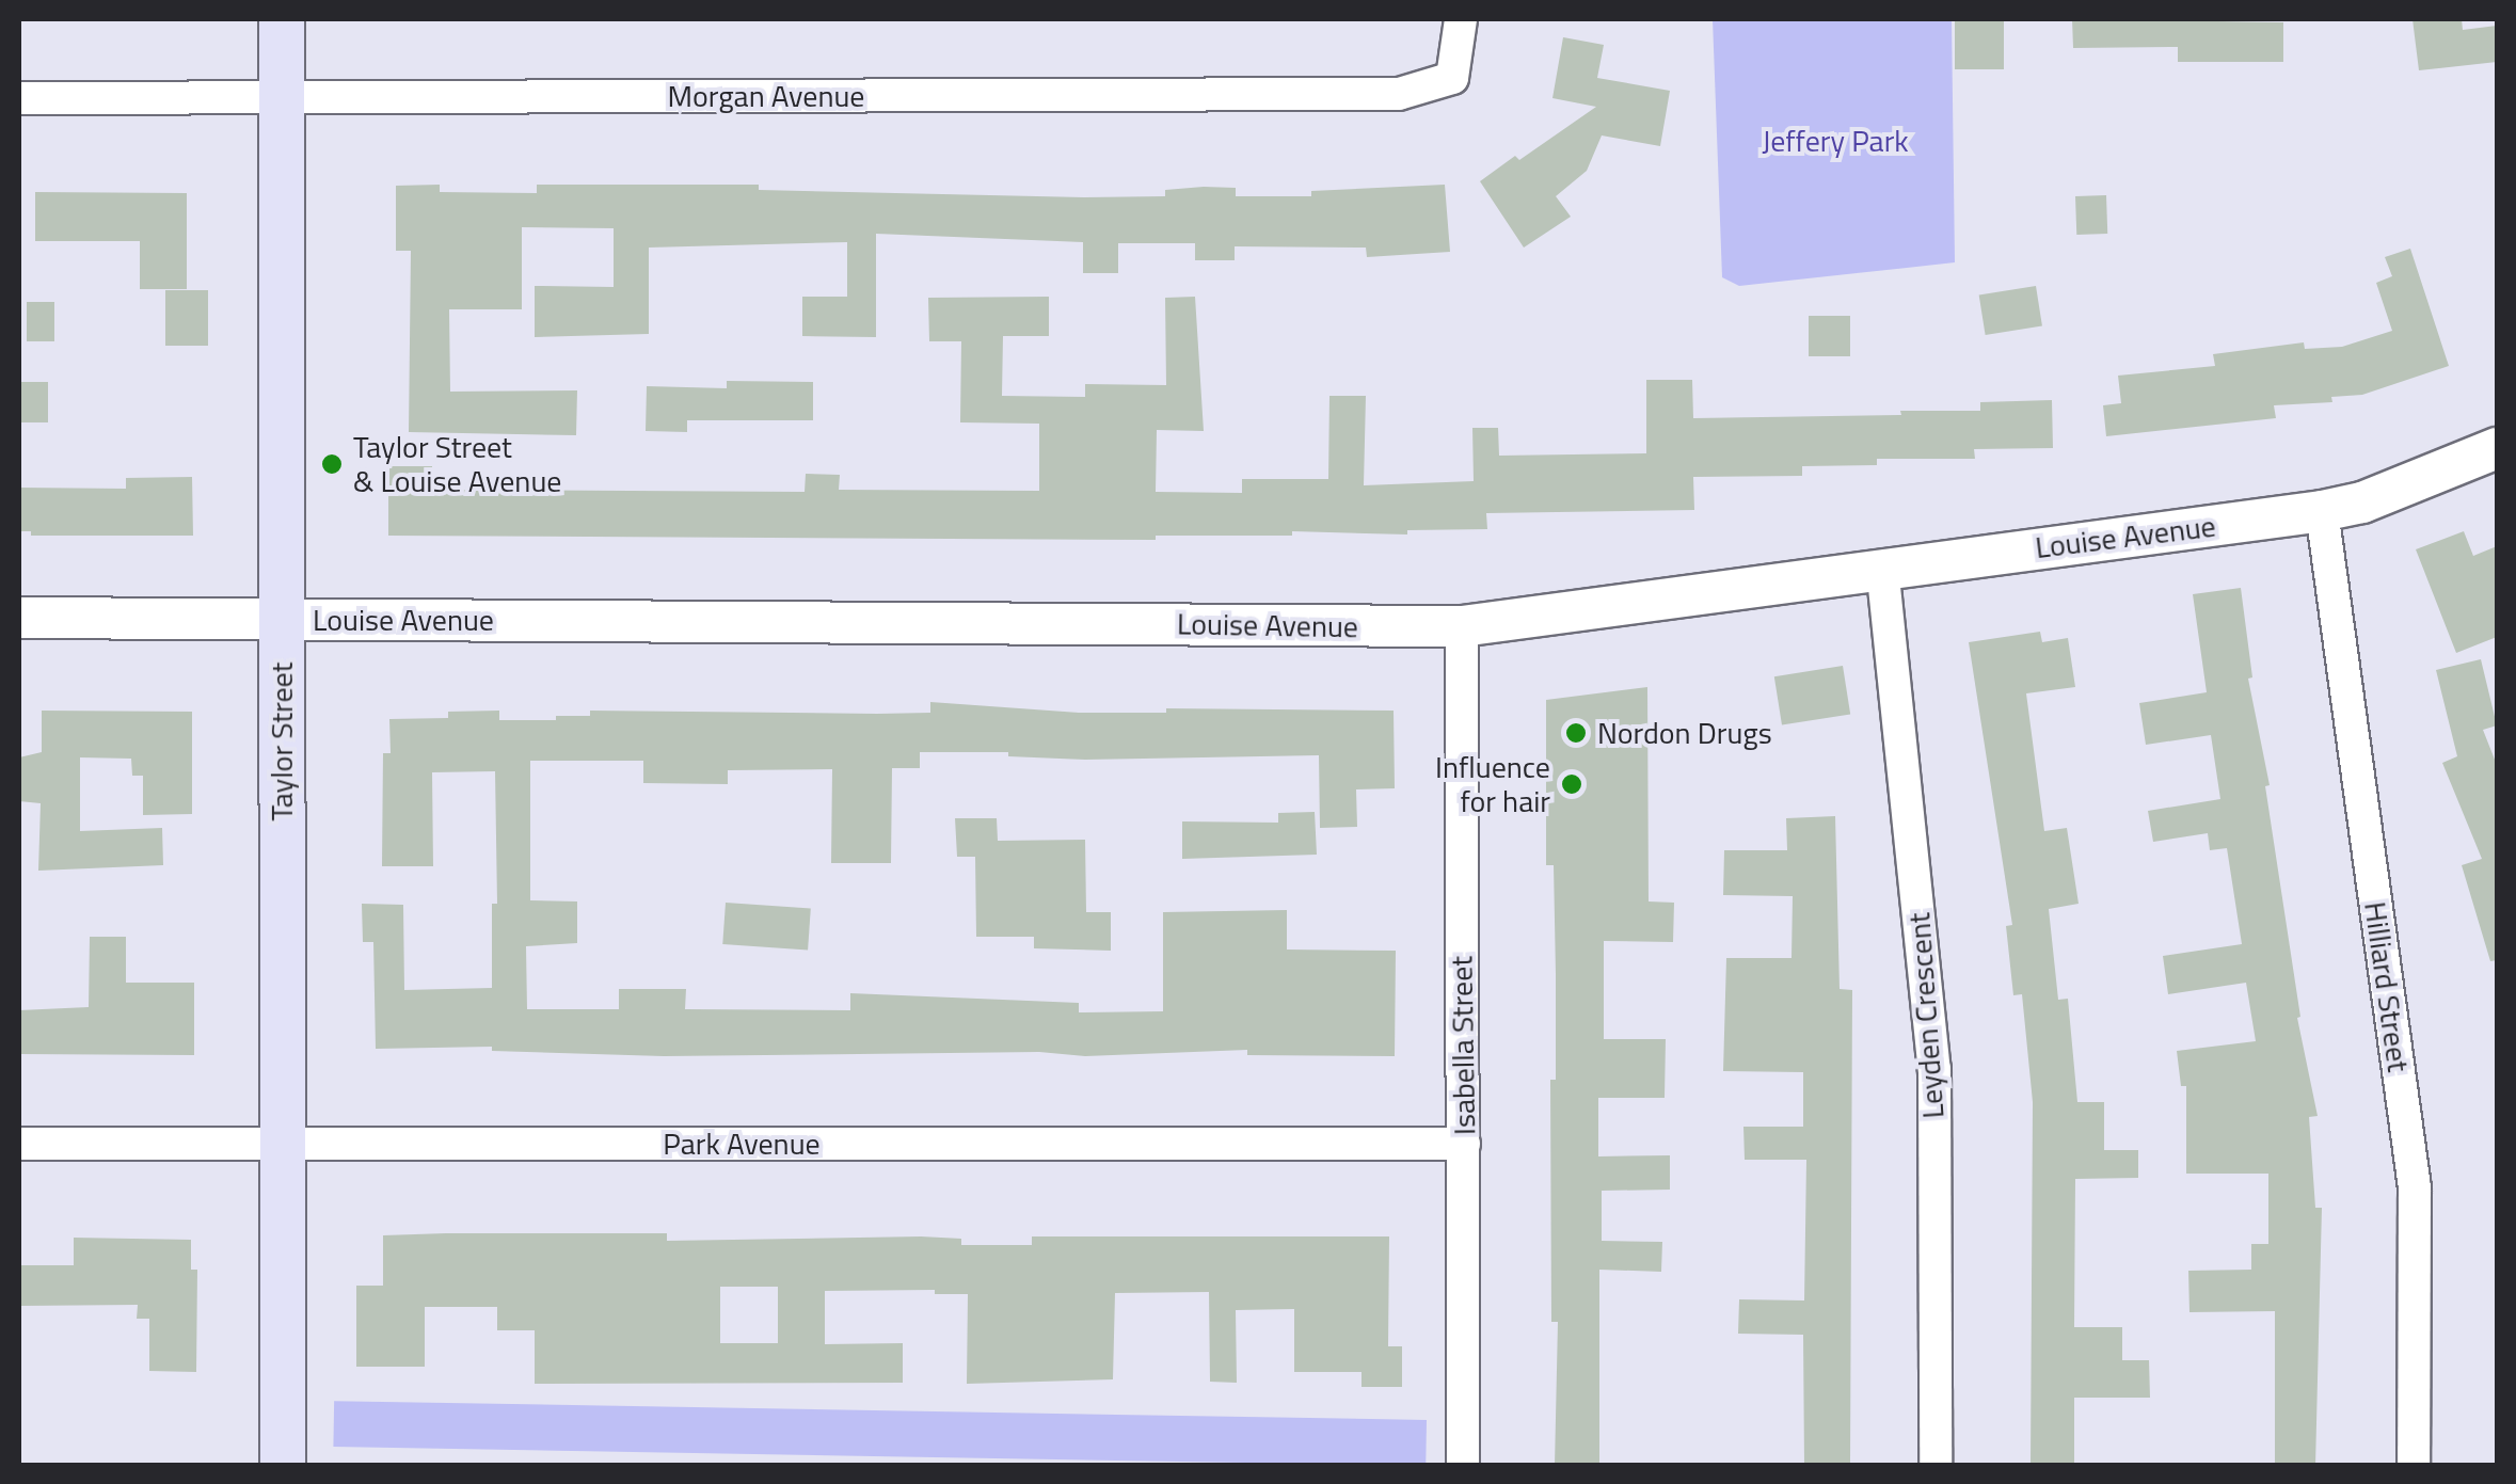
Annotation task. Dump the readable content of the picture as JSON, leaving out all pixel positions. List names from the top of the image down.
{
  "streets": {
    "main road": ["Taylor Street"],
    "street": [
      "Morgan Avenue",
      "Louise Avenue",
      "Hilliard Street",
      "Leyden Crescent",
      "Isabella Street",
      "Park Avenue"
    ]
  },
  "crossings": [
    ["Morgan Avenue", "Taylor Street"],
    ["Louise Avenue", "Taylor Street"],
    ["Louise Avenue", "Hilliard Street"],
    ["Louise Avenue", "Leyden Crescent"],
    ["Louise Avenue", "Isabella Street"],
    ["Taylor Street", "Park Avenue"],
    ["Isabella Street", "Park Avenue"]
  ],
  "parks": ["Jeffery Park"],
  "places": ["Taylor Street & Louise Avenue", "Nordon Drugs", "Influence for hair"]
}
